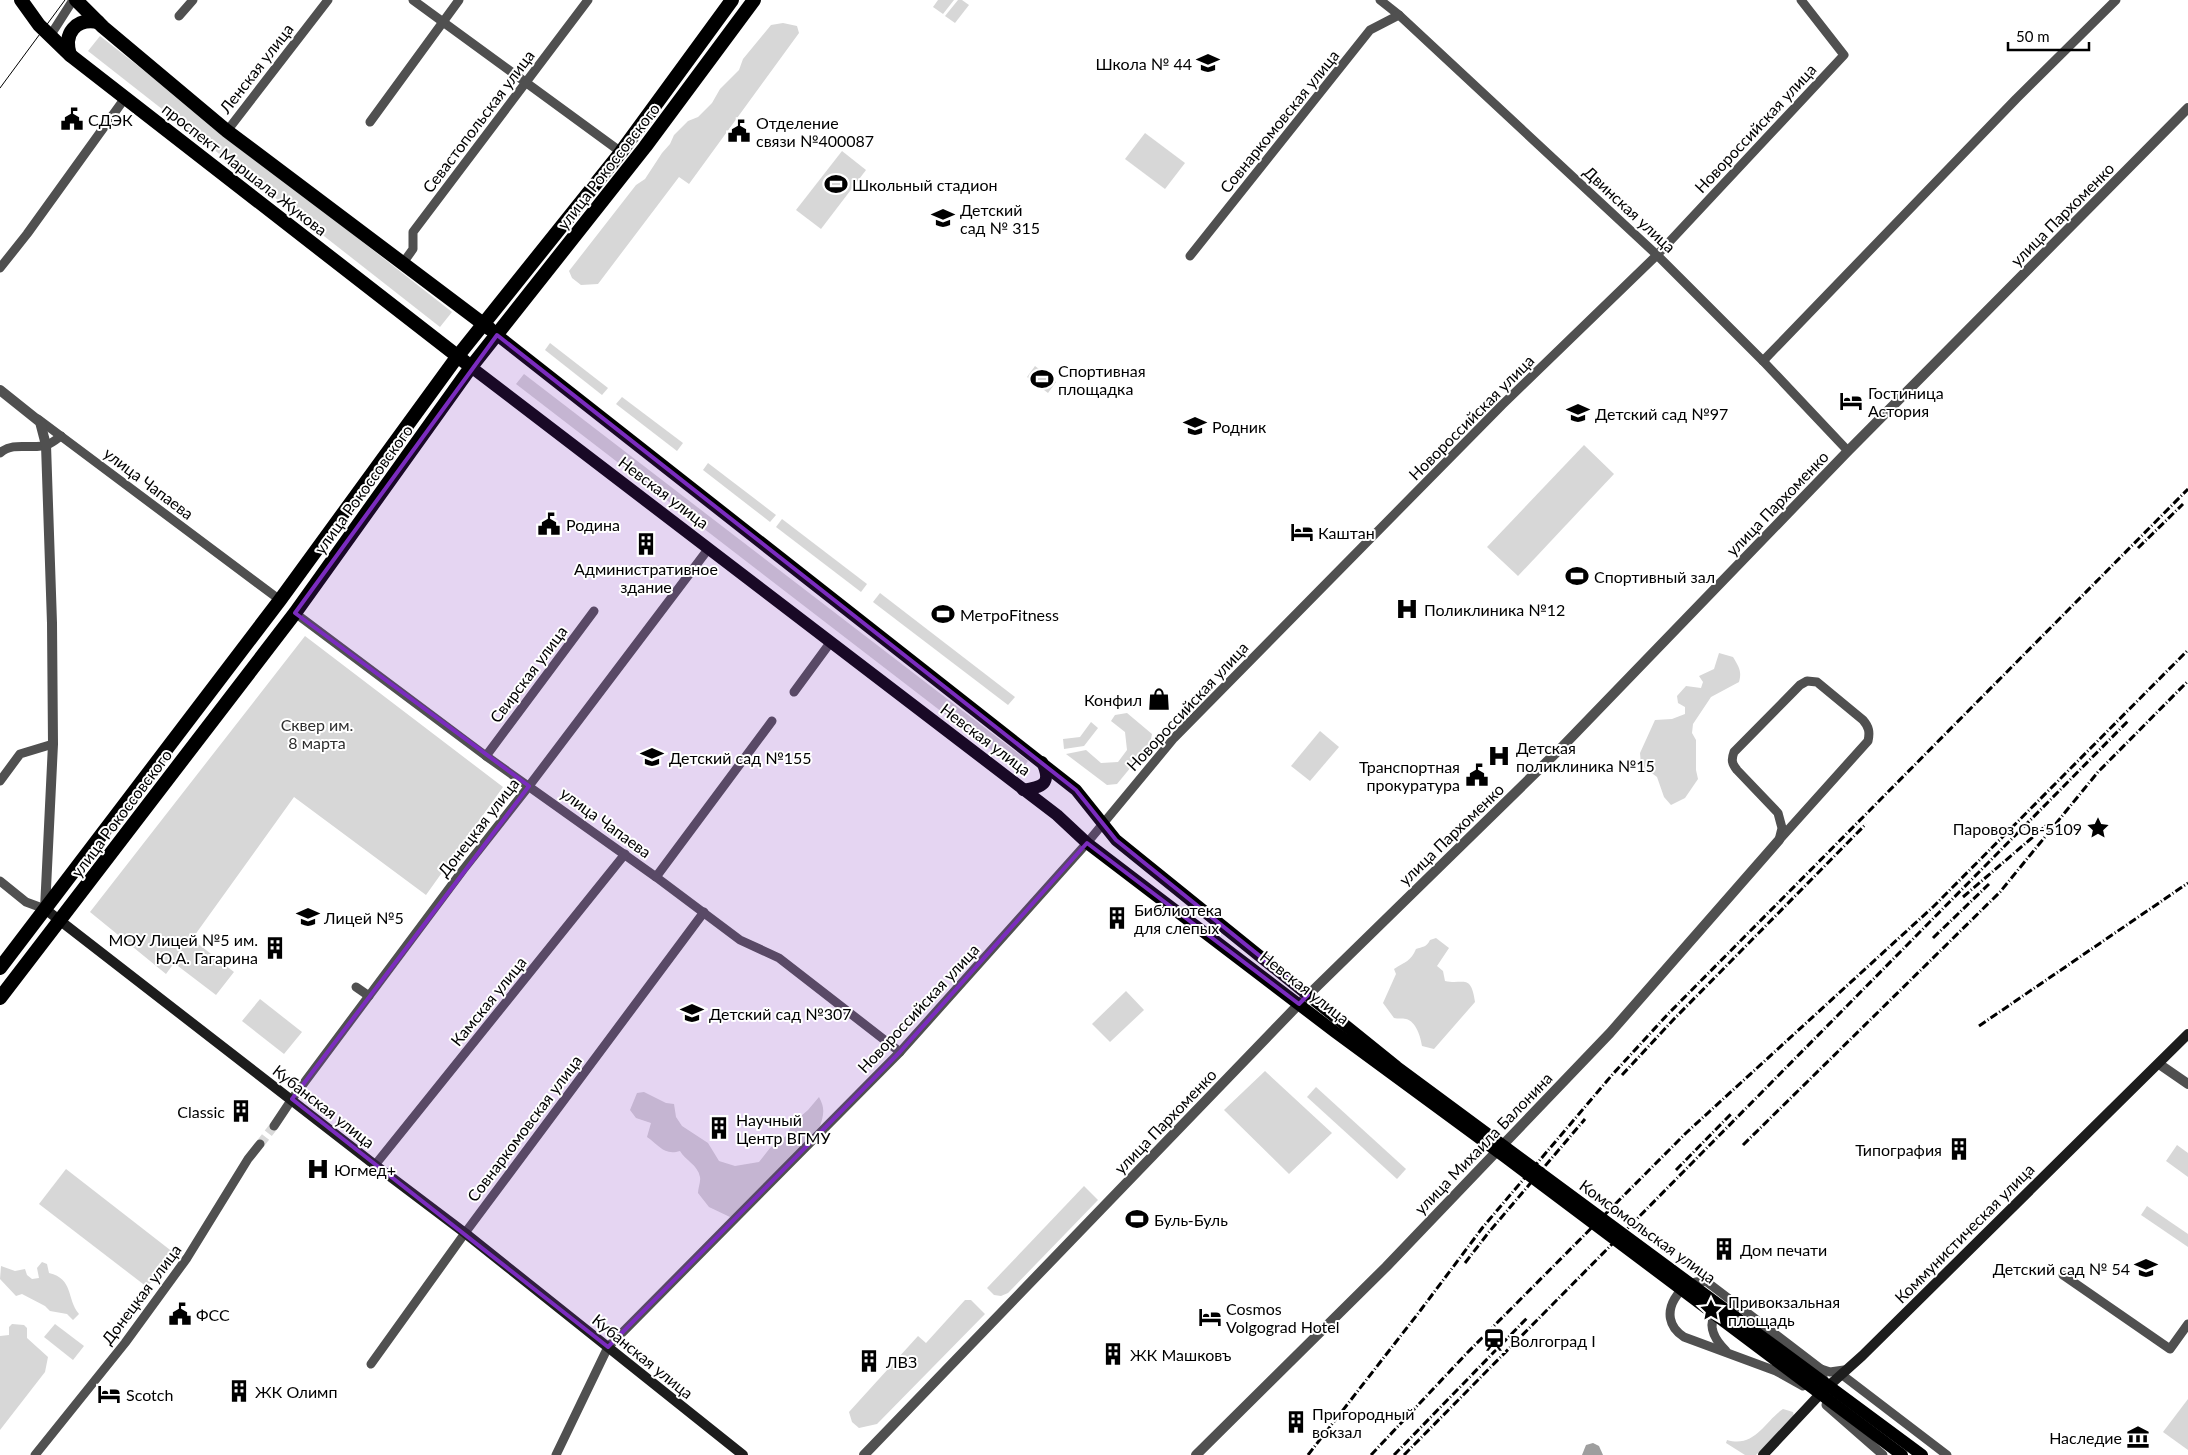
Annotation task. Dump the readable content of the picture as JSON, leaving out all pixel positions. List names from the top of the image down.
{
  "streets": {
    "highway": ["улица Рокоссовского", "проспект Маршала Жукова", "Невская улица"],
    "main road": ["Кубанская улица", "Комсомольская улица", "Коммунистическая улица"],
    "street": [
      "Ленская улица",
      "Севастопольская улица",
      "Совнаркомовская улица",
      "Новороссийская улица",
      "Двинская улица",
      "улица Пархоменко",
      "улица Чапаева",
      "Свирская улица",
      "Донецкая улица",
      "Камская улица",
      "улица Михаила Балонина"
    ]
  },
  "crossings": [
    ["Ленская улица", "проспект Маршала Жукова"],
    ["Севастопольская улица", "проспект Маршала Жукова"],
    ["Совнаркомовская улица", "Двинская улица"],
    ["Совнаркомовская улица", "улица Чапаева"],
    ["Совнаркомовская улица", "Кубанская улица"],
    ["Новороссийская улица", "Двинская улица"],
    ["Новороссийская улица", "улица Чапаева"],
    ["Новороссийская улица", "Невская улица"],
    ["Новороссийская улица", "Кубанская улица"],
    ["улица Рокоссовского", "проспект Маршала Жукова"],
    ["улица Рокоссовского", "улица Чапаева"],
    ["улица Рокоссовского", "Невская улица"],
    ["улица Рокоссовского", "Кубанская улица"],
    ["проспект Маршала Жукова", "Невская улица"],
    ["Двинская улица", "улица Пархоменко"],
    ["улица Пархоменко", "Невская улица"],
    ["улица Чапаева", "Свирская улица"],
    ["улица Чапаева", "Донецкая улица"],
    ["улица Чапаева", "Камская улица"],
    ["Невская улица", "Донецкая улица"],
    ["Невская улица", "Комсомольская улица"],
    ["Донецкая улица", "Кубанская улица"],
    ["Камская улица", "Кубанская улица"]
  ],
  "parks": ["Сквер им. 8 марта"],
  "places": {
    "school or university": [
      "Школа № 44",
      "Детский сад № 315",
      "Детский сад №97",
      "Родник",
      "Детский сад №155",
      "Лицей №5",
      "Детский сад №307",
      "Детский сад № 54"
    ],
    "public building": [
      "СДЭК",
      "Отделение связи №400087",
      "Родина",
      "Транспортная прокуратура",
      "ФСС"
    ],
    "sports": [
      "Школьный стадион",
      "Спортивная площадка",
      "Спортивный зал",
      "МетроFitness",
      "Буль-Буль"
    ],
    "hotel": [
      "Гостиница Астория",
      "Каштан",
      "Cosmos Volgograd Hotel",
      "Scotch"
    ],
    "building": [
      "Административное здание",
      "Библиотека для слепых",
      "МОУ Лицей №5 им. Ю.А. Гагарина",
      "Classic",
      "Научный Центр ВГМУ",
      "Типография",
      "Дом печати",
      "ЖК Машковъ",
      "ЛВЗ",
      "ЖК Олимп",
      "Пригородный вокзал"
    ],
    "hospital": ["Поликлиника №12", "Детская поликлиника №15", "Югмед+"],
    "shop": ["Конфил"],
    "place": ["Паровоз Ов-5109", "Привокзальная площадь"],
    "station": ["Волгоград I"],
    "museum": ["Наследие"]
  },
  "scale_bar": "50 m"
}
